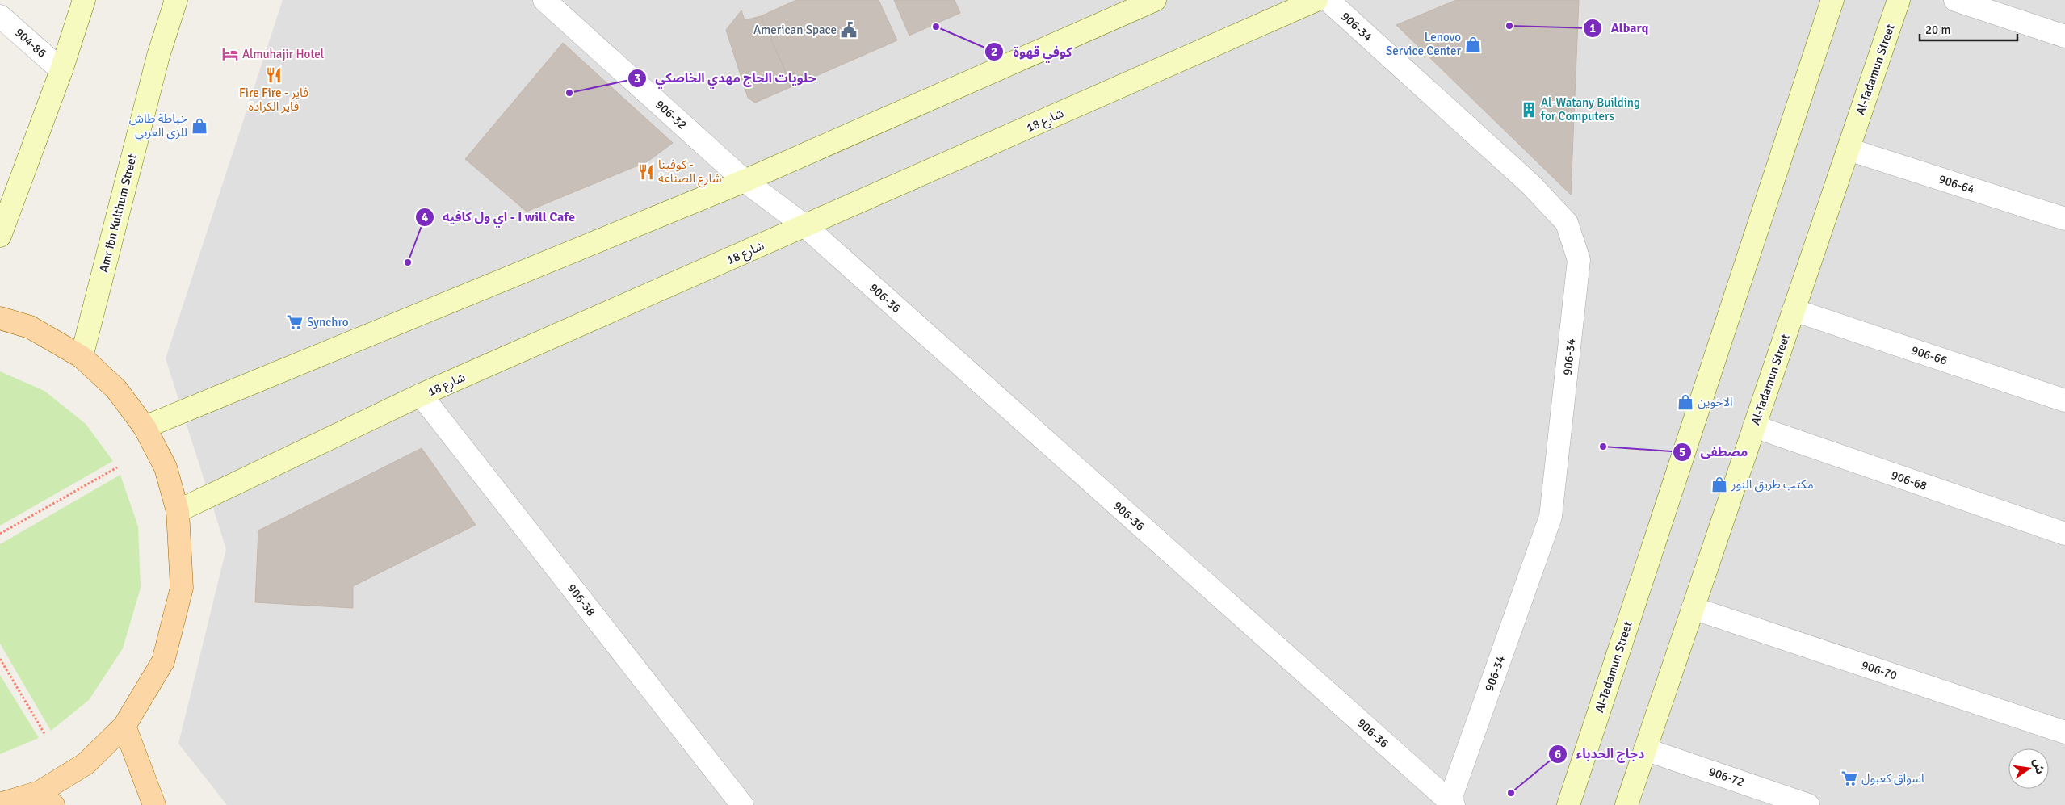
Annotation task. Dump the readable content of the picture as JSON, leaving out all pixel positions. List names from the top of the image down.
{
  "streets": {
    "street": [
      "906-34",
      "904-86",
      "Al-Tadamun Street",
      "906-32",
      "شارع 18",
      "906-64",
      "Amr ibn Kulthum Street",
      "906-36",
      "906-66",
      "906-68",
      "906-38",
      "906-70",
      "906-72"
    ]
  },
  "crossings": [
    ["906-34", "906-36"],
    ["Al-Tadamun Street", "906-64"],
    ["Al-Tadamun Street", "906-66"],
    ["Al-Tadamun Street", "906-68"],
    ["Al-Tadamun Street", "906-70"],
    ["Al-Tadamun Street", "906-72"],
    ["906-32", "شارع 18"],
    ["906-32", "906-36"],
    ["شارع 18", "906-36"],
    ["شارع 18", "906-38"]
  ],
  "places": {
    "other": [
      "Albarq",
      "كوفي قهوة",
      "حلويات الحاج مهدي الخاصكي",
      "اي ول كافيه - I will Cafe",
      "مصطفى",
      "دجاج الحدباء"
    ],
    "public building": ["American Space"],
    "shop": [
      "Lenovo Service Center",
      "خياطة طاش للزي العربي",
      "الاخوين",
      "مكتب طريق النور"
    ],
    "hotel": ["Almuhajir Hotel"],
    "restaurant": ["Fire Fire - فاير فاير الكرادة", "كوفينا - شارع الصناعة"],
    "building": ["Al-Watany Building for Computers"],
    "supermarket": ["Synchro", "اسواق كعبول"]
  },
  "scale_bar": "20 m",
  "north": "right"
}
